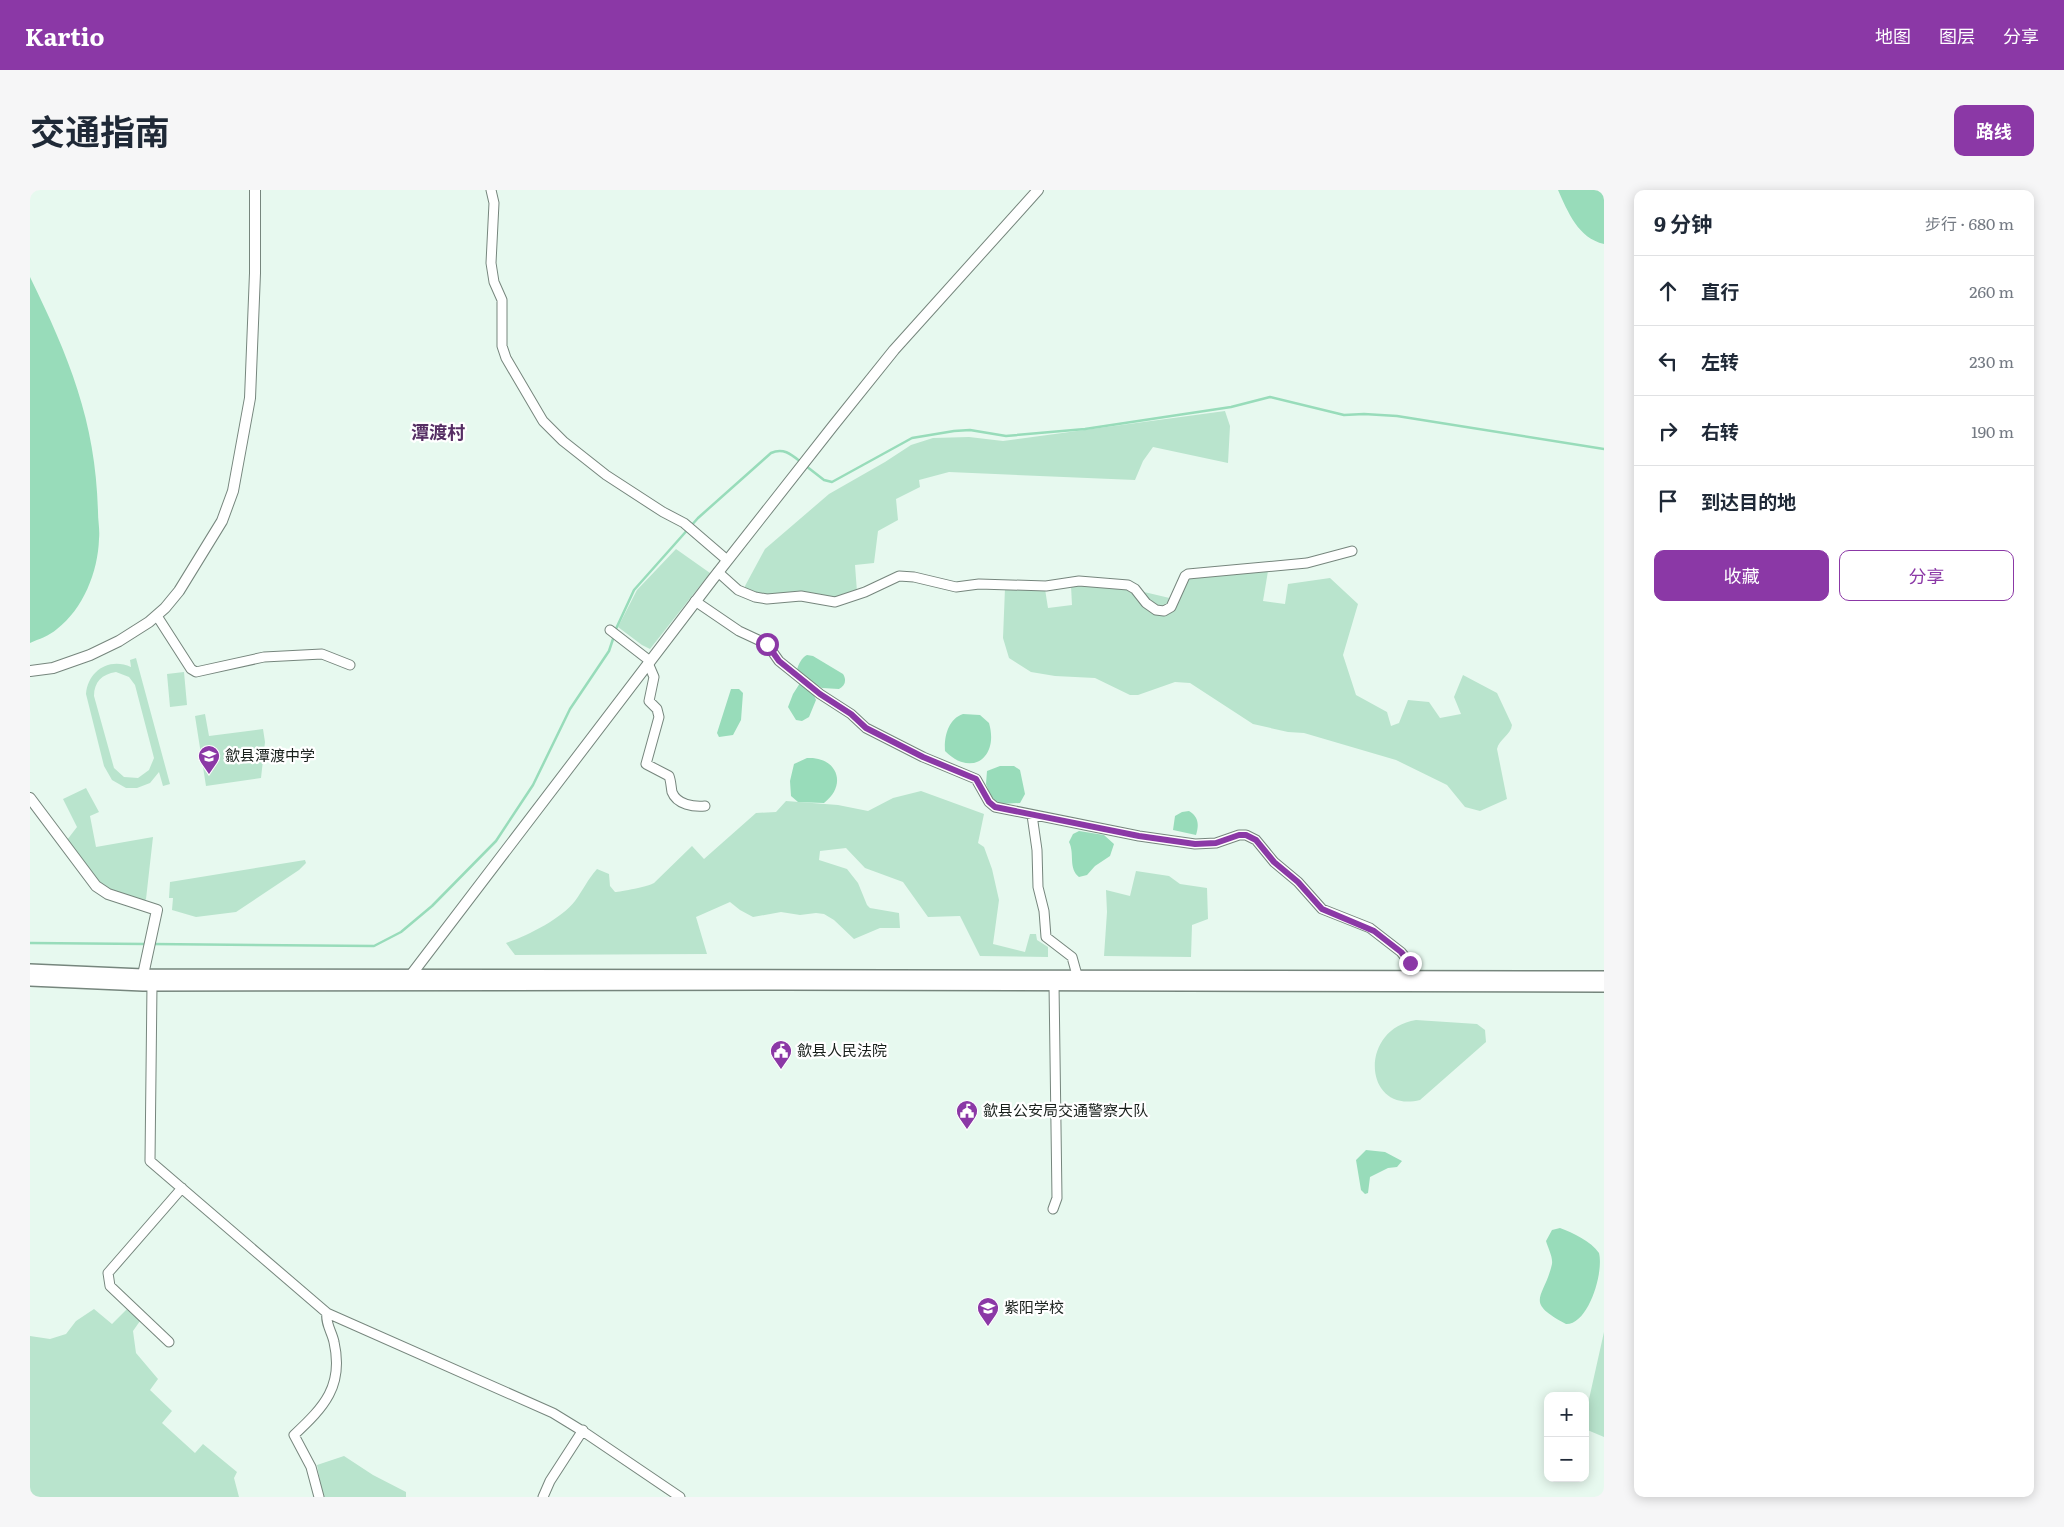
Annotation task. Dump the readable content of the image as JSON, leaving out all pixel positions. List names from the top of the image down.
{
  "districts": ["潭渡村"],
  "places": {
    "school or university": ["歙县潭渡中学", "紫阳学校"],
    "public building": ["歙县人民法院", "歙县公安局交通警察大队"]
  },
  "page": {
    "header": "Kartio",
    "nav": ["地图", "图层", "分享"],
    "title": "交通指南",
    "buttons": [
      "路线",
      ["收藏", "分享"]
    ],
    "heading": ["9 分钟", "步行 · 680 m"],
    "list": [
      ["直行", "260 m"],
      ["左转", "230 m"],
      ["右转", "190 m"],
      "到达目的地"
    ],
    "map_buttons": ["+", "−"]
  }
}
